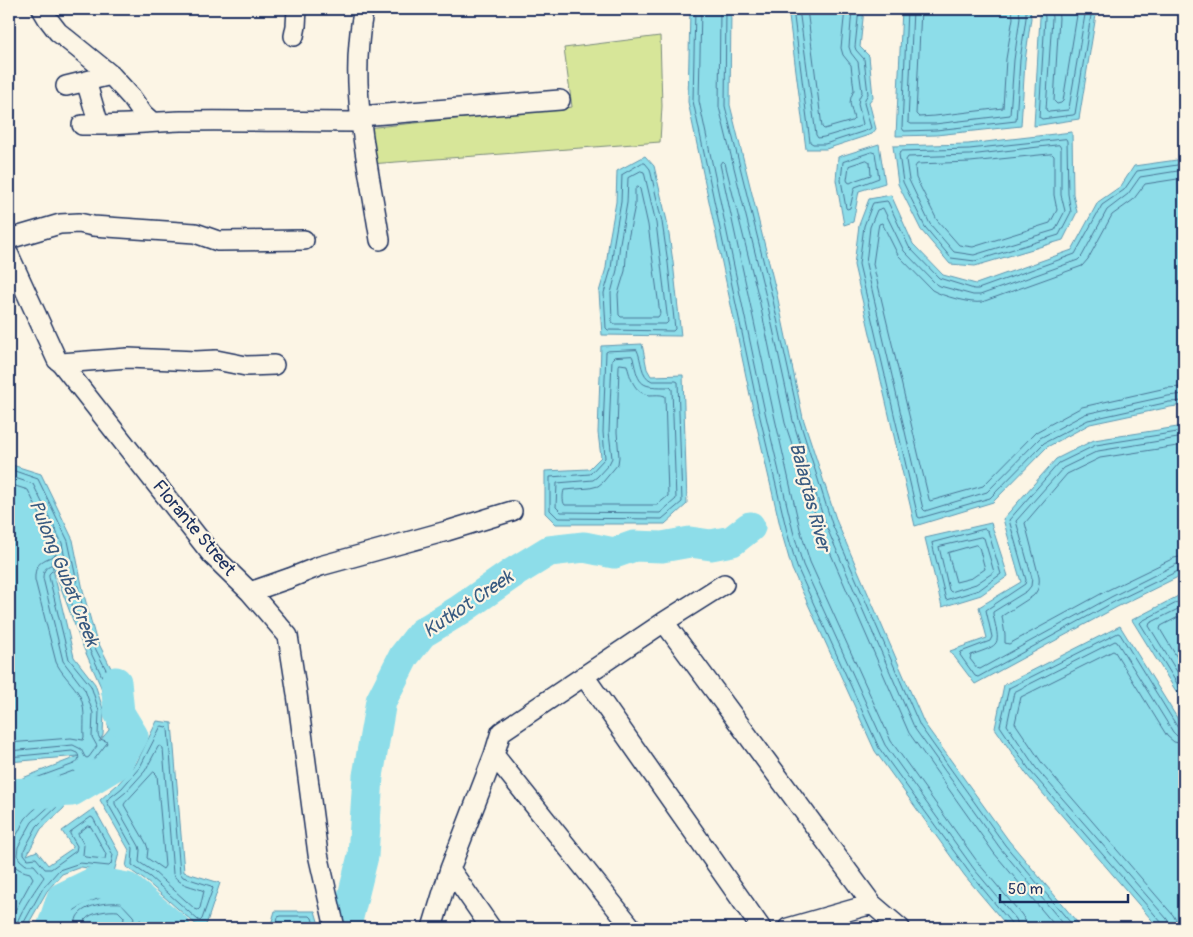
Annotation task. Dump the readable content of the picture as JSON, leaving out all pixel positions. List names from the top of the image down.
{
  "streets": {
    "street": ["Florante Street"]
  },
  "water": ["Balagtas River", "Pulong Gubat Creek", "Kutkot Creek"],
  "scale_bar": "50 m"
}
